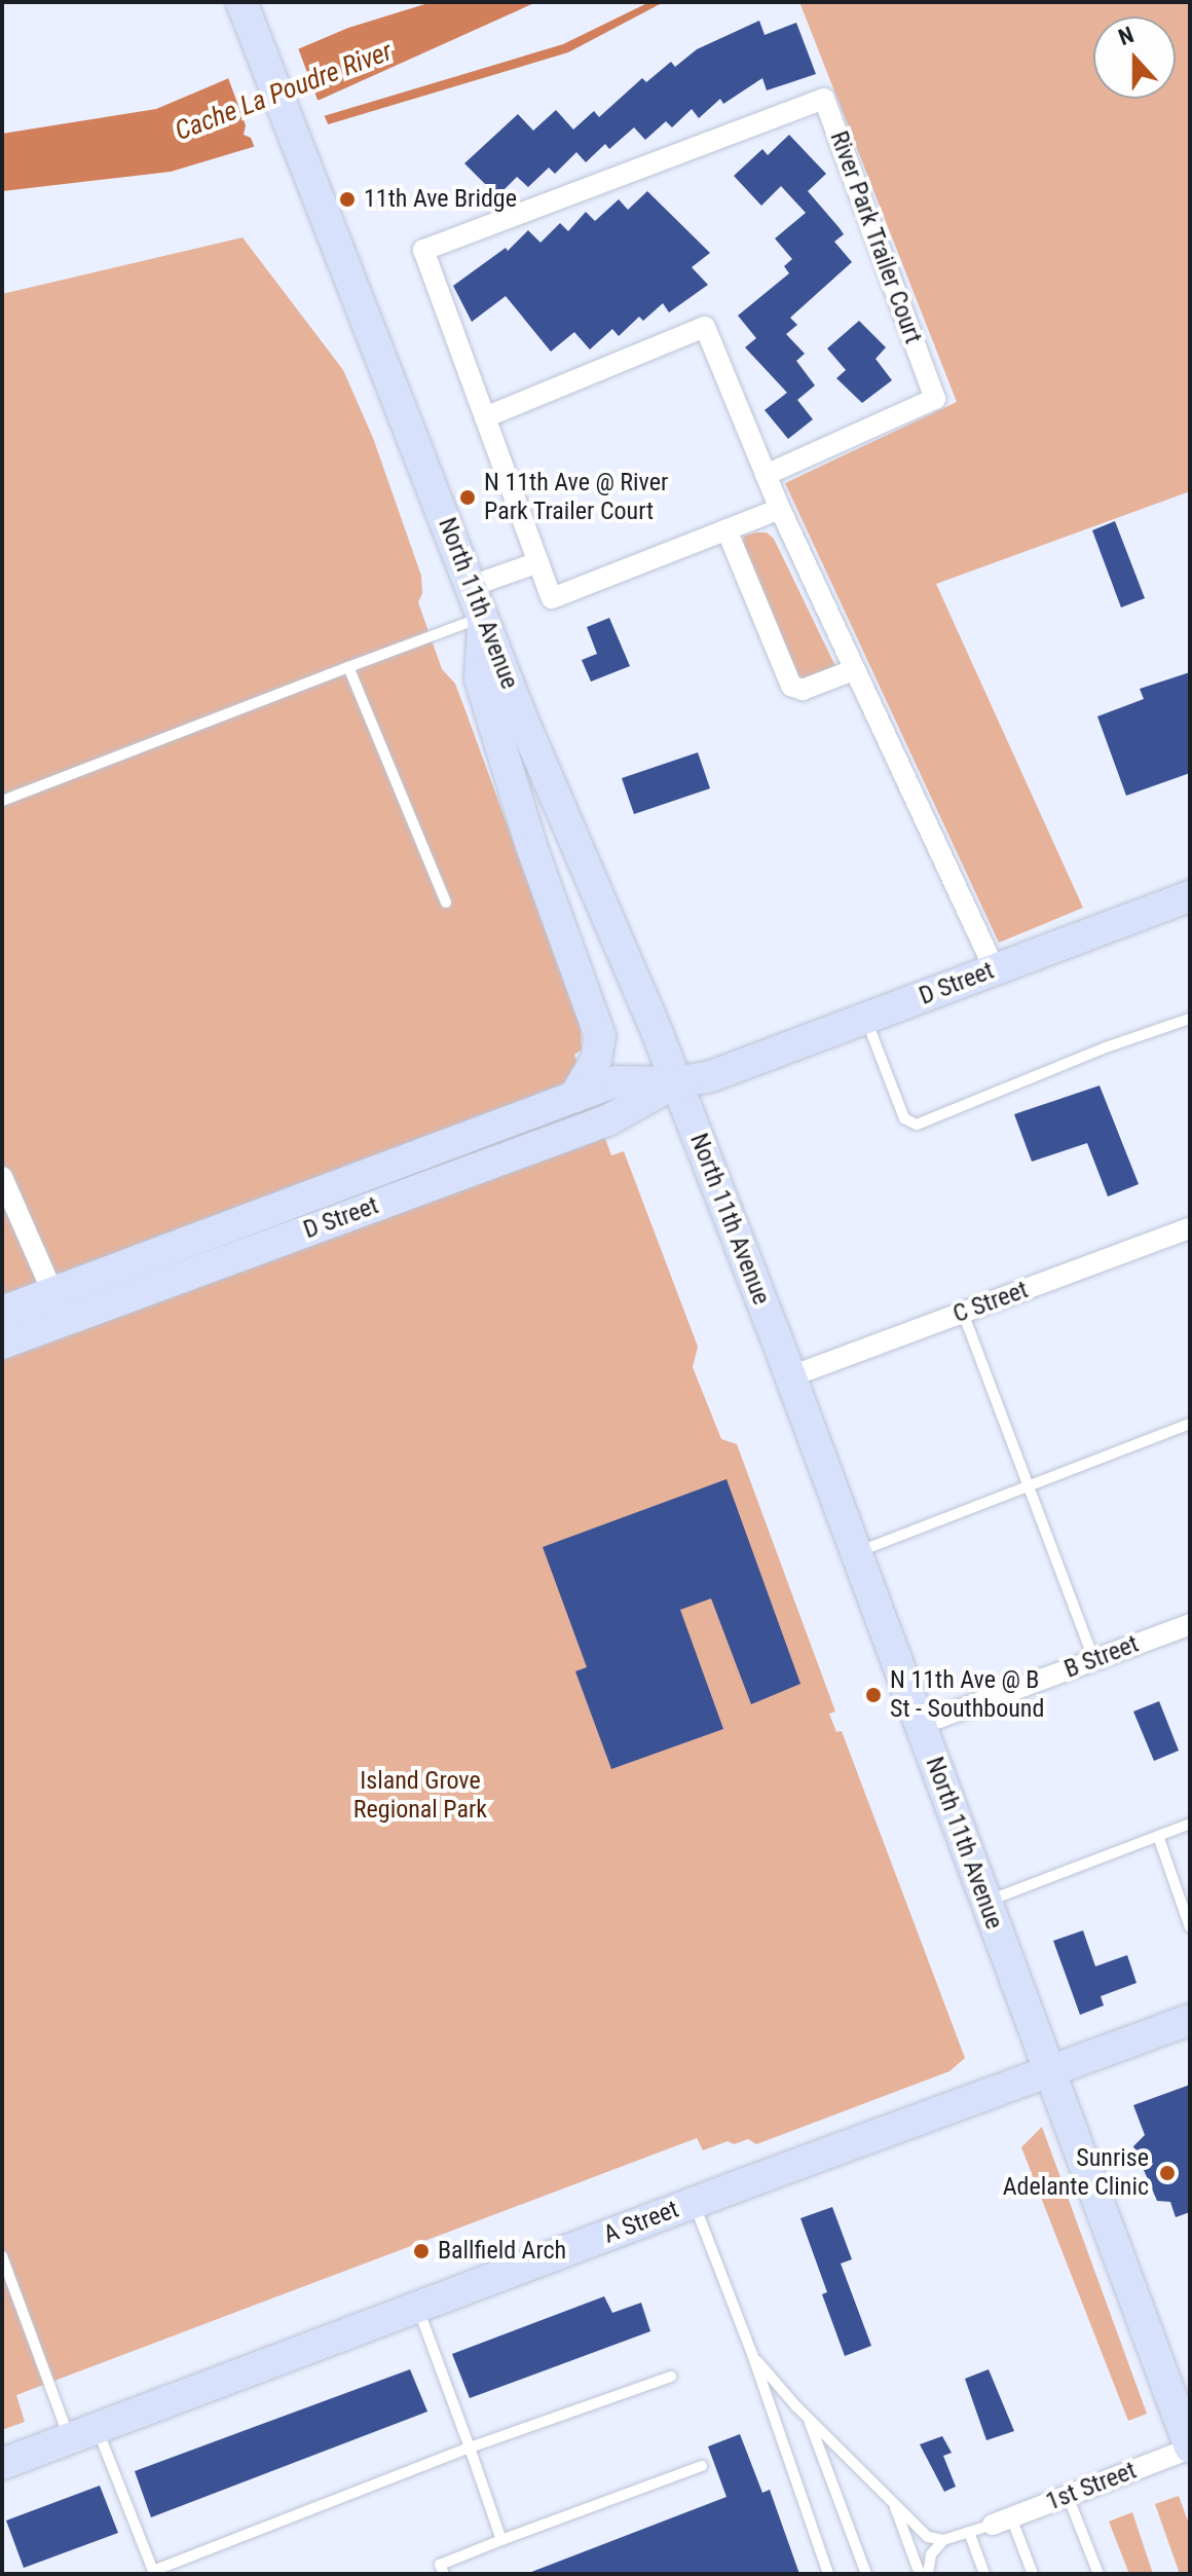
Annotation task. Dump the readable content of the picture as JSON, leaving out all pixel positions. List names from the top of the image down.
{
  "streets": {
    "street": [
      "River Park Trailer Court",
      "North 11th Avenue",
      "D Street",
      "C Street",
      "B Street",
      "A Street",
      "1st Street"
    ]
  },
  "crossings": [
    ["North 11th Avenue", "D Street"],
    ["North 11th Avenue", "C Street"],
    ["North 11th Avenue", "B Street"],
    ["North 11th Avenue", "A Street"],
    ["North 11th Avenue", "1st Street"]
  ],
  "water": ["Cache La Poudre River"],
  "parks": ["Island Grove Regional Park"],
  "places": [
    "11th Ave Bridge",
    "N 11th Ave @ River Park Trailer Court",
    "N 11th Ave @ B St - Southbound",
    "Sunrise Adelante Clinic",
    "Ballfield Arch"
  ],
  "north": "top"
}
